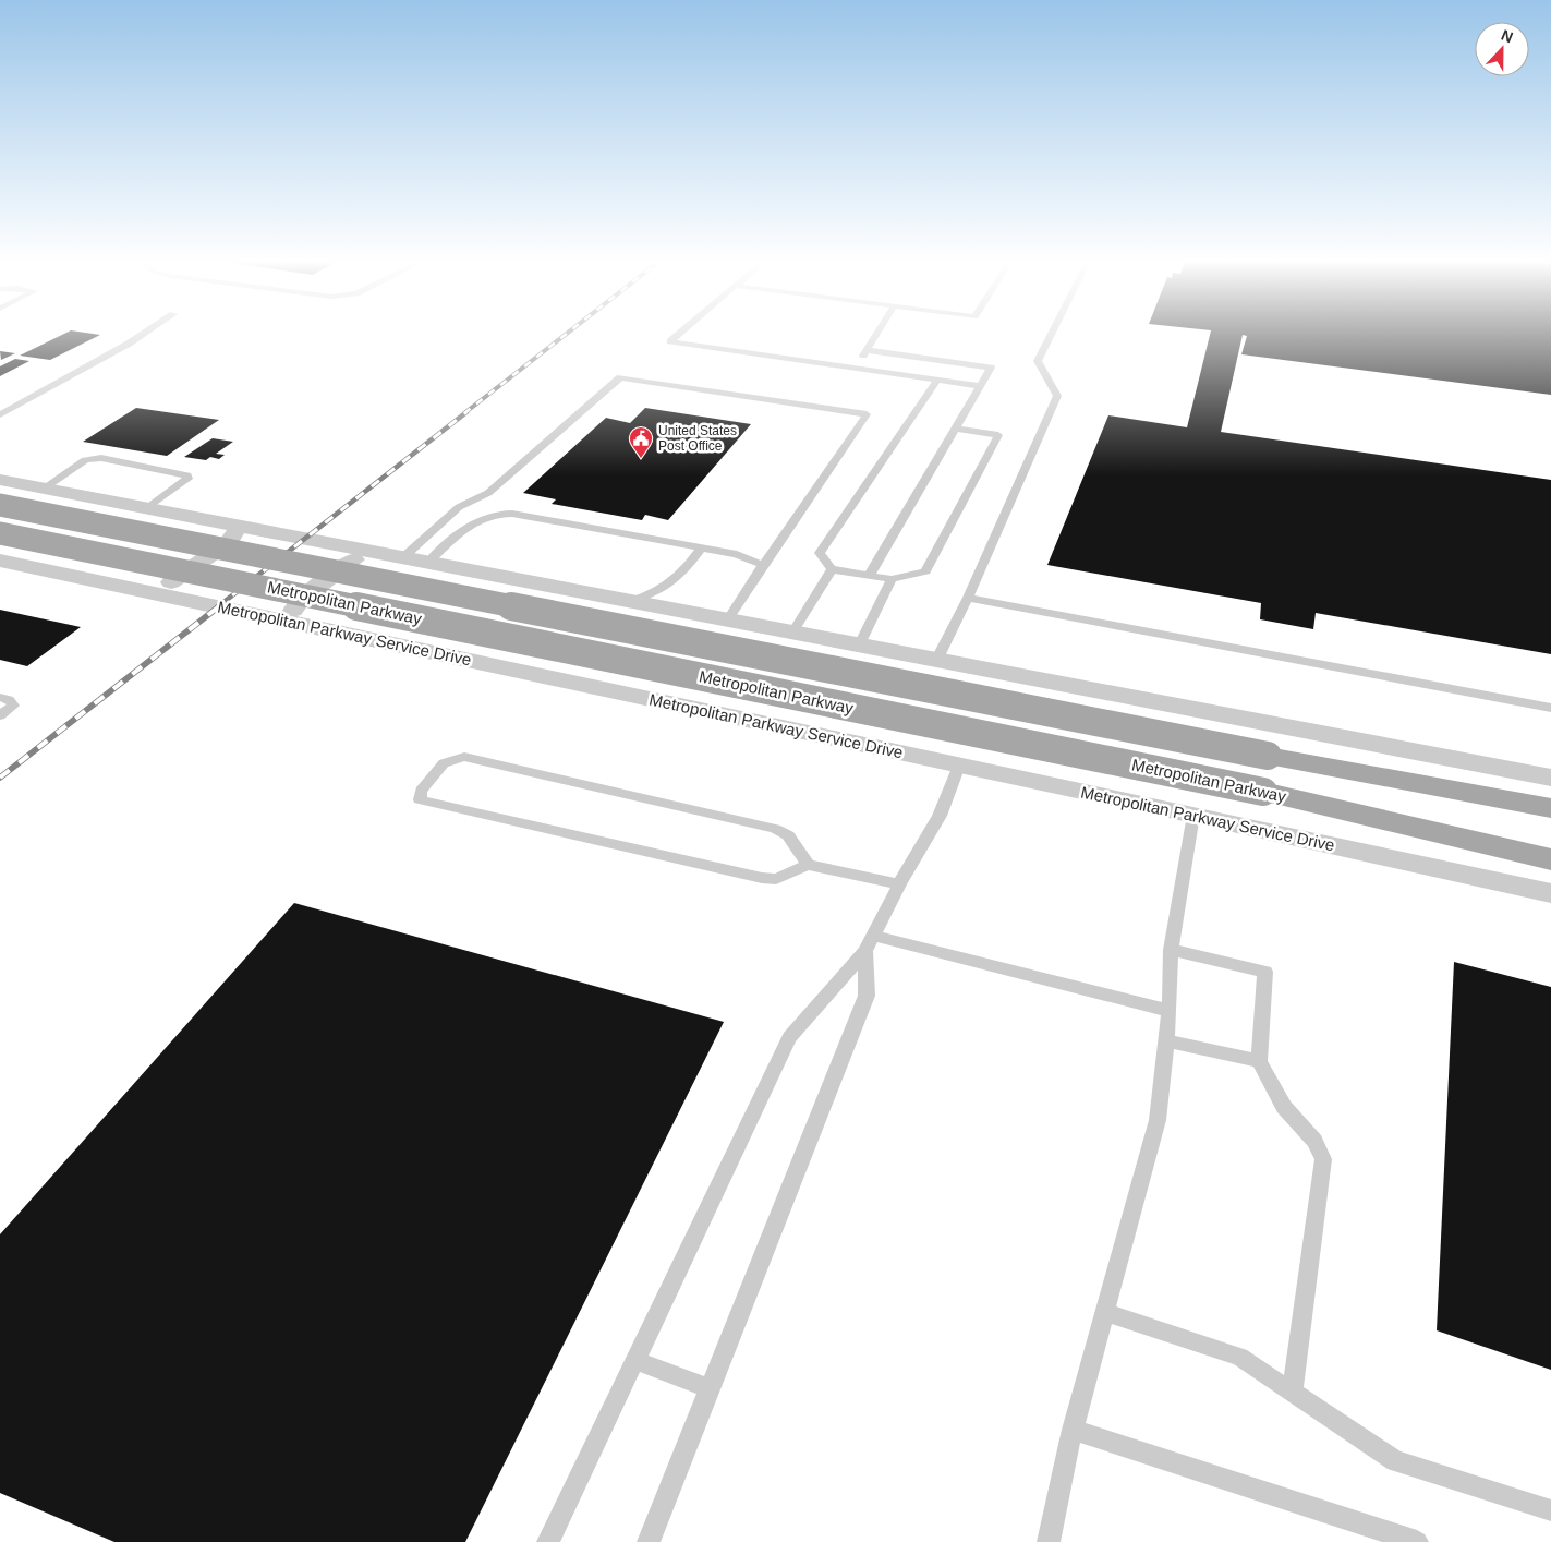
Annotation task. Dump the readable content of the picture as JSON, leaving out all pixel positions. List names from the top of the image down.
{
  "streets": {
    "main road": ["Metropolitan Parkway"],
    "street": ["Metropolitan Parkway Service Drive"]
  },
  "places": {
    "public building": ["United States Post Office"]
  },
  "north": "top"
}
